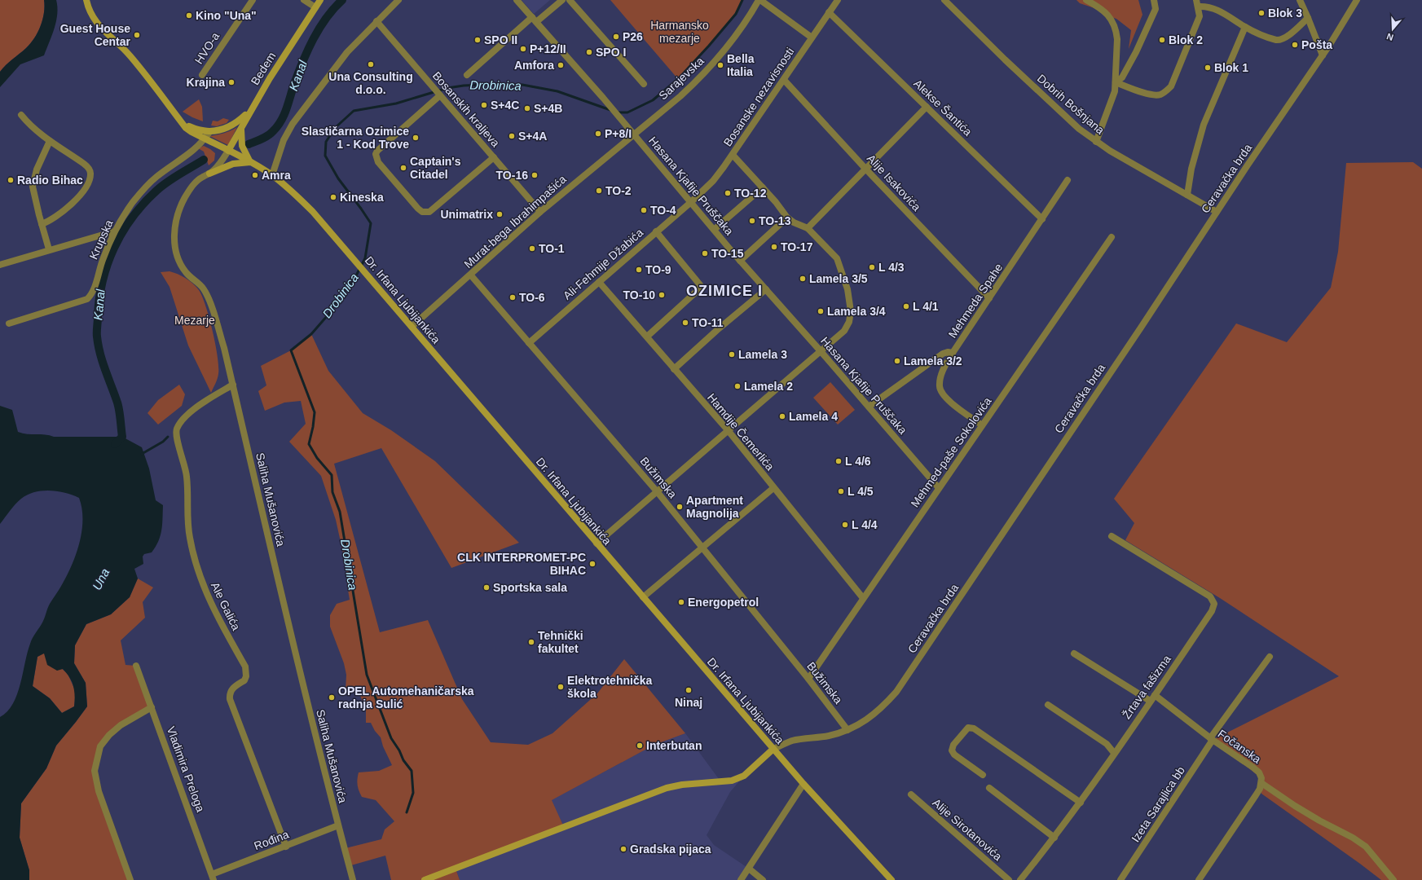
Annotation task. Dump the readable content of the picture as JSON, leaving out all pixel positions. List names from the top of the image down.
{
  "streets": {
    "main road": ["Bedem", "Dr. Irfana Ljubijankića"],
    "street": [
      "HVO-a",
      "Sarajevska",
      "Bosanske nezavisnosti",
      "Dobrih Bošnjana",
      "Alekse Šantića",
      "Bosanskih kraljeva",
      "Ceravačka brda",
      "Alije Isakovića",
      "Hasana Kjafije Pruščaka",
      "Murat-bega Ibrahimpašića",
      "Krupska",
      "Ali-Fehmije Džabića",
      "Mehmeda Spahe",
      "Hamdije Čemerlića",
      "Mehmed-paše Sokolovića",
      "Bužimska",
      "Saliha Mušanovića",
      "Ale Galića",
      "Žrtava fašizma",
      "Fočanska",
      "Vladimira Preloga",
      "Izeta Sarajlica bb",
      "Alije Sirotanovića",
      "Rođina"
    ]
  },
  "crossings": [
    ["Bedem", "Dr. Irfana Ljubijankića"],
    ["Bedem", "Saliha Mušanovića"],
    ["Sarajevska", "Hasana Kjafije Pruščaka"],
    ["Sarajevska", "Murat-bega Ibrahimpašića"],
    ["Bosanske nezavisnosti", "Alekse Šantića"],
    ["Bosanske nezavisnosti", "Alije Isakovića"],
    ["Bosanske nezavisnosti", "Hasana Kjafije Pruščaka"],
    ["Bosanske nezavisnosti", "Ali-Fehmije Džabića"],
    ["Dobrih Bošnjana", "Ceravačka brda"],
    ["Alekse Šantića", "Mehmeda Spahe"],
    ["Bosanskih kraljeva", "Murat-bega Ibrahimpašića"],
    ["Ceravačka brda", "Dr. Irfana Ljubijankića"],
    ["Ceravačka brda", "Bužimska"],
    ["Alije Isakovića", "Mehmeda Spahe"],
    ["Hasana Kjafije Pruščaka", "Murat-bega Ibrahimpašića"],
    ["Hasana Kjafije Pruščaka", "Ali-Fehmije Džabića"],
    ["Hasana Kjafije Pruščaka", "Mehmed-paše Sokolovića"],
    ["Murat-bega Ibrahimpašića", "Dr. Irfana Ljubijankića"],
    ["Murat-bega Ibrahimpašića", "Bužimska"],
    ["Krupska", "Dr. Irfana Ljubijankića"],
    ["Ali-Fehmije Džabića", "Hamdije Čemerlića"],
    ["Ali-Fehmije Džabića", "Bužimska"],
    ["Dr. Irfana Ljubijankića", "Saliha Mušanovića"],
    ["Mehmeda Spahe", "Mehmed-paše Sokolovića"],
    ["Hamdije Čemerlića", "Mehmed-paše Sokolovića"],
    ["Mehmed-paše Sokolovića", "Bužimska"],
    ["Saliha Mušanovića", "Ale Galića"],
    ["Saliha Mušanovića", "Rođina"],
    ["Ale Galića", "Rođina"],
    ["Žrtava fašizma", "Fočanska"],
    ["Fočanska", "Izeta Sarajlica bb"],
    ["Vladimira Preloga", "Rođina"]
  ],
  "districts": ["OZIMICE I"],
  "water": ["Kanal", "Drobinica", "Una"],
  "parks": ["Harmansko mezarje", "Mezarje"],
  "places": [
    "Blok 3",
    "Kino \"Una\"",
    "Guest House Centar",
    "P26",
    "SPO II",
    "Blok 2",
    "Pošta",
    "P+12/II",
    "SPO I",
    "Una Consulting d.o.o.",
    "Amfora",
    "Bella Italia",
    "Blok 1",
    "Krajina",
    "S+4C",
    "S+4B",
    "P+8/I",
    "S+4A",
    "Slastičarna Ozimice 1 - Kod Trove",
    "Captain's Citadel",
    "Amra",
    "TO-16",
    "Radio Bihac",
    "TO-2",
    "TO-12",
    "Kineska",
    "TO-4",
    "Unimatrix",
    "TO-13",
    "TO-17",
    "TO-1",
    "TO-15",
    "L 4/3",
    "TO-9",
    "Lamela 3/5",
    "TO-10",
    "TO-6",
    "L 4/1",
    "Lamela 3/4",
    "TO-11",
    "Lamela 3",
    "Lamela 3/2",
    "Lamela 2",
    "Lamela 4",
    "L 4/6",
    "L 4/5",
    "Apartment Magnolija",
    "L 4/4",
    "CLK INTERPROMET-PC BIHAC",
    "Sportska sala",
    "Energopetrol",
    "Tehnički fakultet",
    "Elektrotehnička škola",
    "Ninaj",
    "OPEL Automehaničarska radnja Sulić",
    "Interbutan",
    "Gradska pijaca"
  ],
  "north": "bottom"
}
